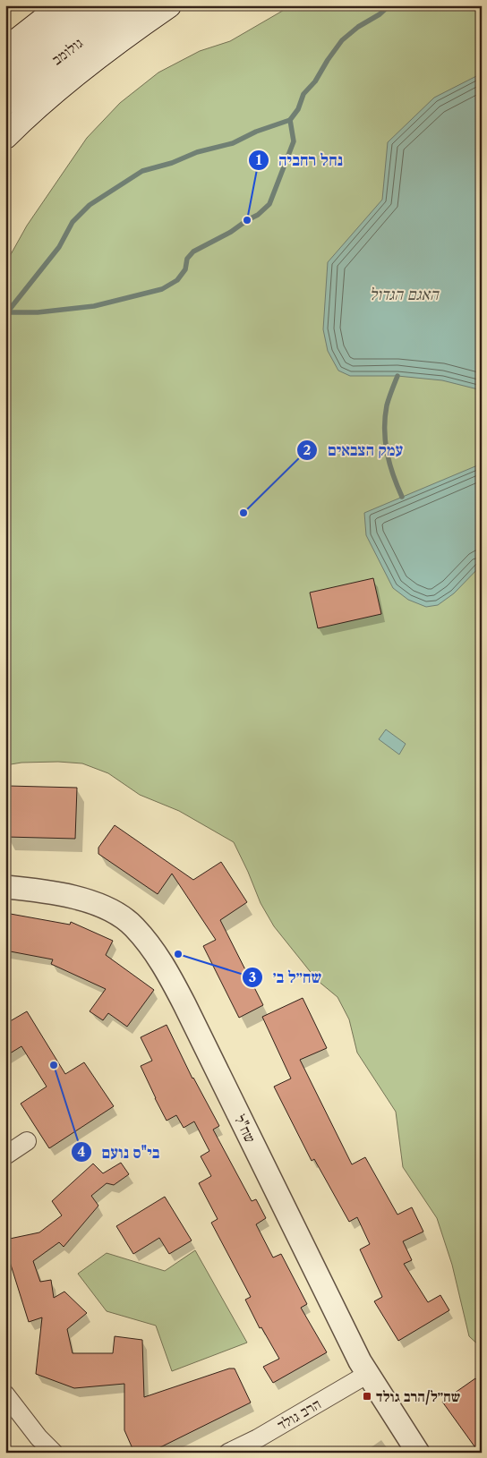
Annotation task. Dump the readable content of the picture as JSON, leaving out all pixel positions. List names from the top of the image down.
{
  "streets": {
    "main road": ["גולומב"],
    "street": ["שח\"ל", "הרב גולד"]
  },
  "crossings": [
    ["שח\"ל", "הרב גולד"]
  ],
  "water": ["האגם הגדול"],
  "places": {
    "other": [
      "נחל רחביה",
      "עמק הצבאים",
      "שח״ל ב׳",
      "בי\"ס נועם"
    ],
    "transit": ["שח״ל/הרב גולד"]
  }
}
